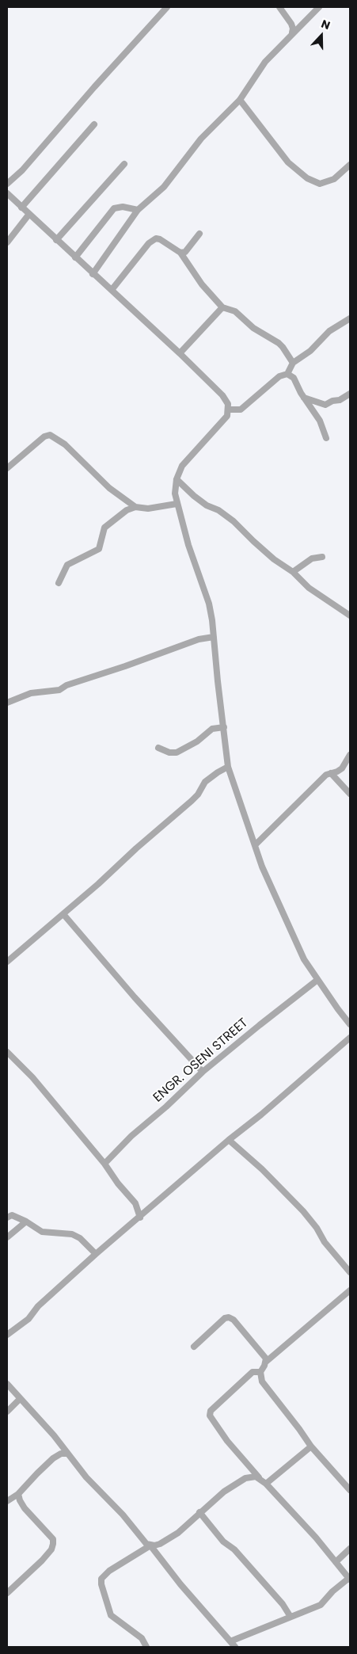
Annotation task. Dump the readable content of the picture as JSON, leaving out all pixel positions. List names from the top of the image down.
{
  "streets": {
    "street": ["ENGR. OSENI STREET"]
  },
  "north": "top"
}
